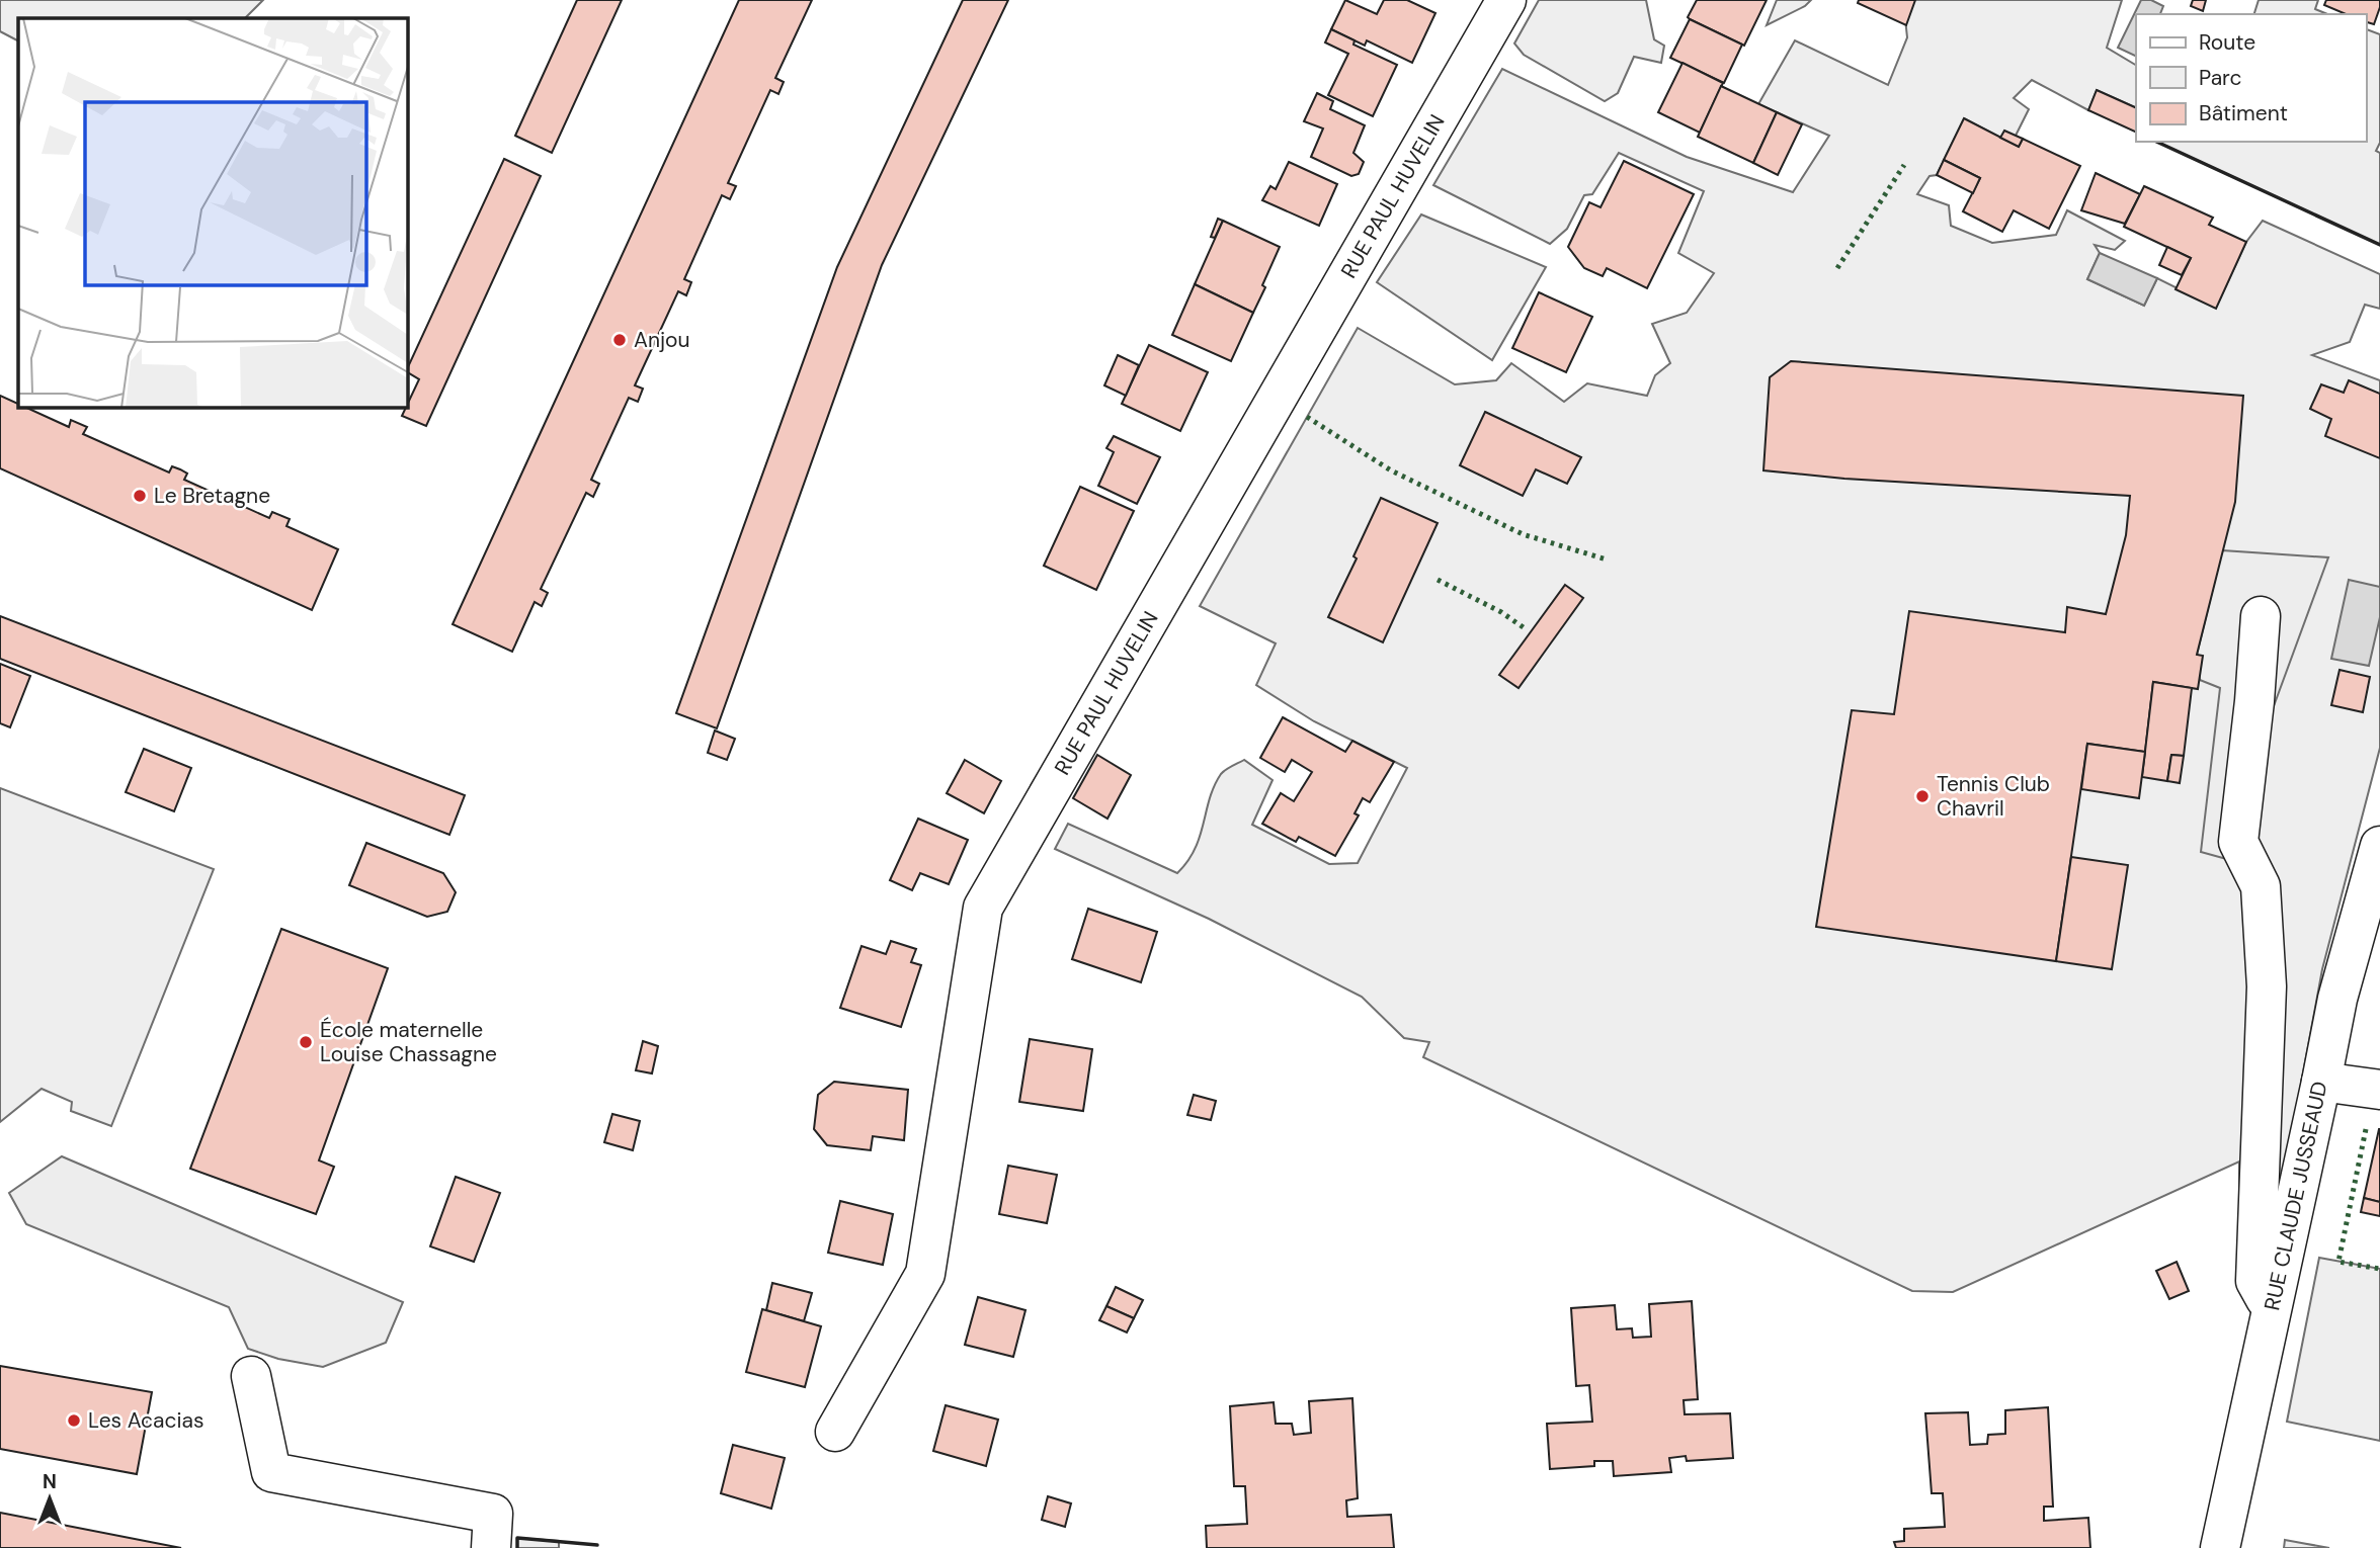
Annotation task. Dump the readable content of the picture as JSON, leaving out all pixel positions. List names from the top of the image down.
{
  "streets": {
    "street": ["RUE PAUL HUVELIN", "RUE CLAUDE JUSSEAUD"]
  },
  "places": [
    "Anjou",
    "Le Bretagne",
    "Tennis Club Chavril",
    "École maternelle Louise Chassagne",
    "Les Acacias"
  ],
  "legend": ["Route", "Parc", "Bâtiment"],
  "north": "top"
}
